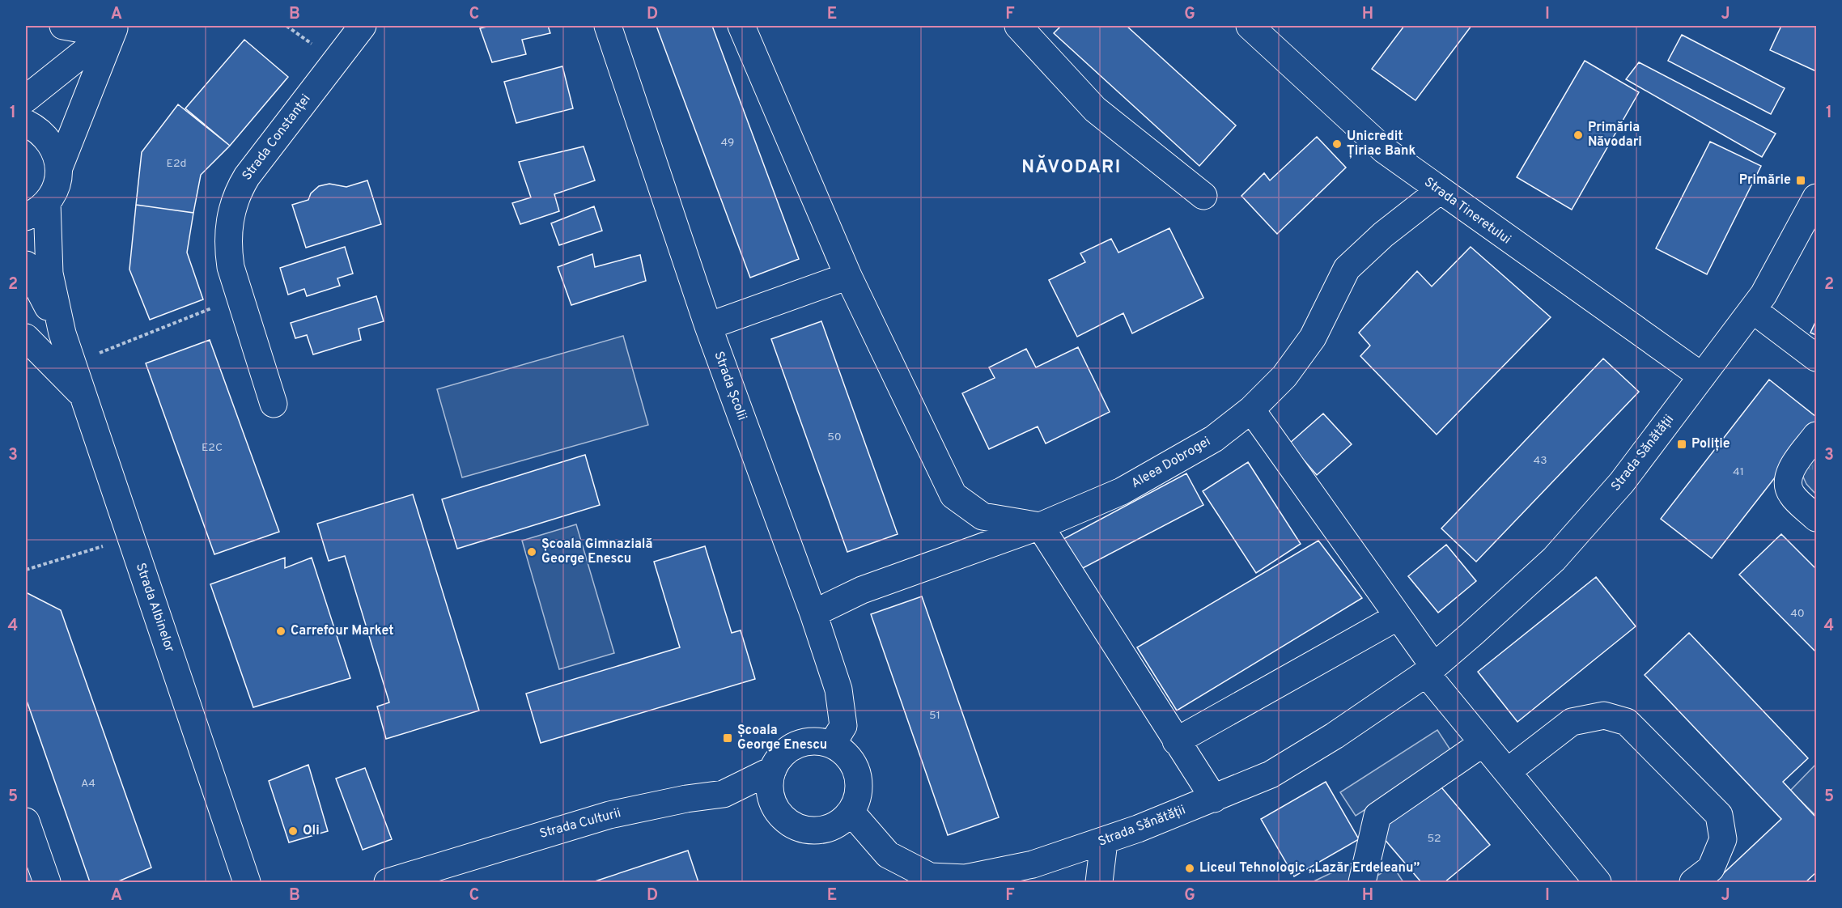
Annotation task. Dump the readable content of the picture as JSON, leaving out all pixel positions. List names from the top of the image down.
{
  "streets": {
    "street": [
      "Strada Constanței",
      "Strada Tineretului",
      "Strada Școlii",
      "Strada Sănătății",
      "Aleea Dobrogei",
      "Strada Albinelor",
      "Strada Culturii"
    ]
  },
  "crossings": [
    ["Strada Tineretului", "Strada Sănătății"],
    ["Strada Tineretului", "Aleea Dobrogei"],
    ["Strada Școlii", "Strada Sănătății"],
    ["Strada Școlii", "Aleea Dobrogei"],
    ["Strada Școlii", "Strada Culturii"],
    ["Strada Sănătății", "Strada Culturii"]
  ],
  "districts": ["NĂVODARI"],
  "places": {
    "other": [
      "Primăria Năvodari",
      "Unicredit Țiriac Bank",
      "Școala Gimnazială George Enescu",
      "Carrefour Market",
      "Oli",
      "Liceul Tehnologic „Lazăr Erdeleanu”"
    ],
    "transit": ["Primărie", "Poliție", "Școala George Enescu"]
  },
  "house_numbers": [
    "49",
    "E2d",
    "50",
    "E2C",
    "43",
    "41",
    "40",
    "51",
    "A4",
    "52"
  ],
  "grid": {
    "columns": [
      "A",
      "B",
      "C",
      "D",
      "E",
      "F",
      "G",
      "H",
      "I",
      "J"
    ],
    "rows": [
      "1",
      "2",
      "3",
      "4",
      "5"
    ]
  }
}
